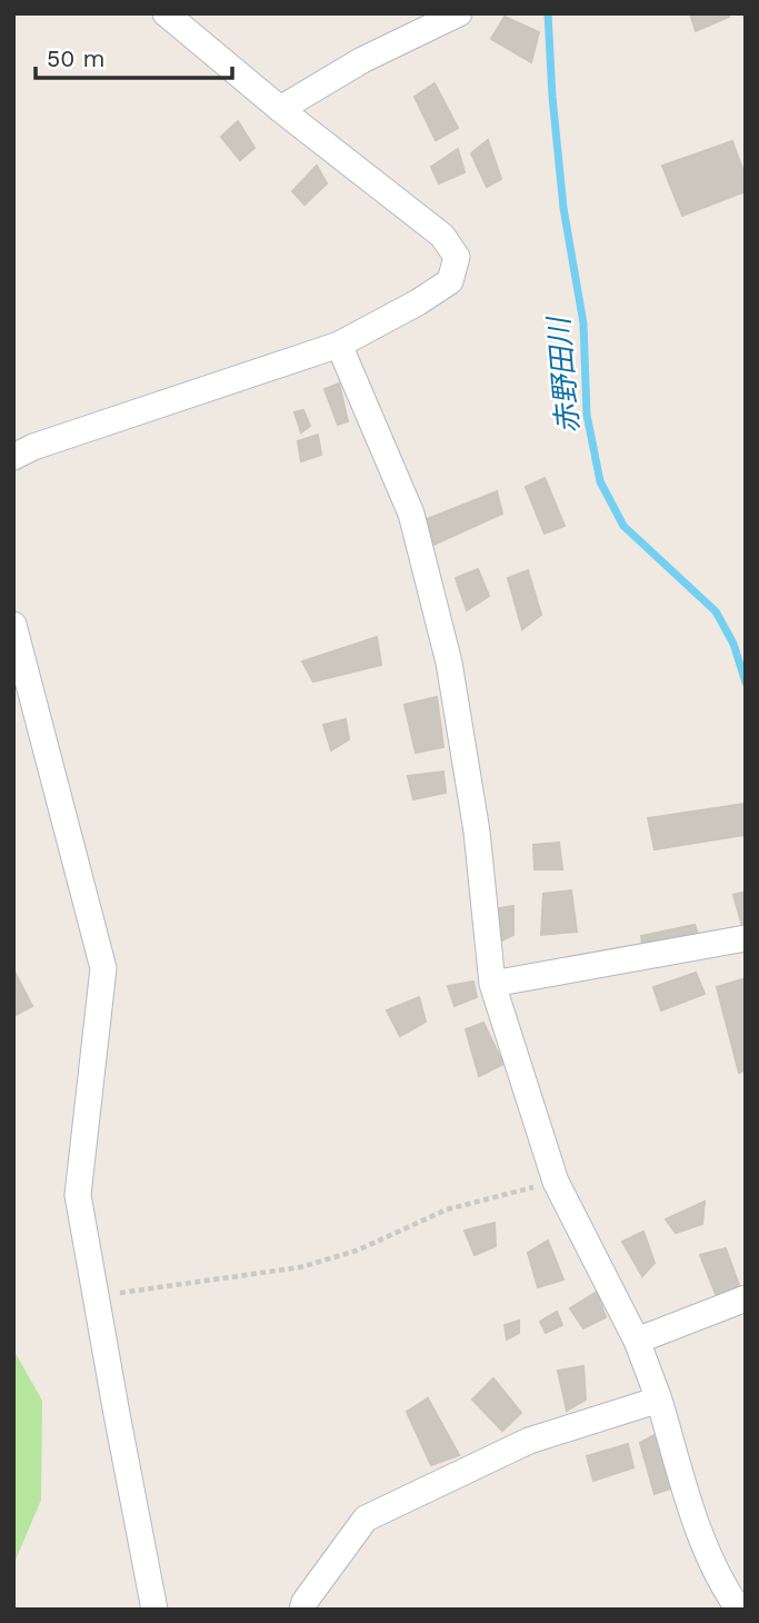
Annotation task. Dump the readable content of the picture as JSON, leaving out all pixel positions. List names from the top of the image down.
{
  "water": ["赤野田川"],
  "scale_bar": "50 m"
}
